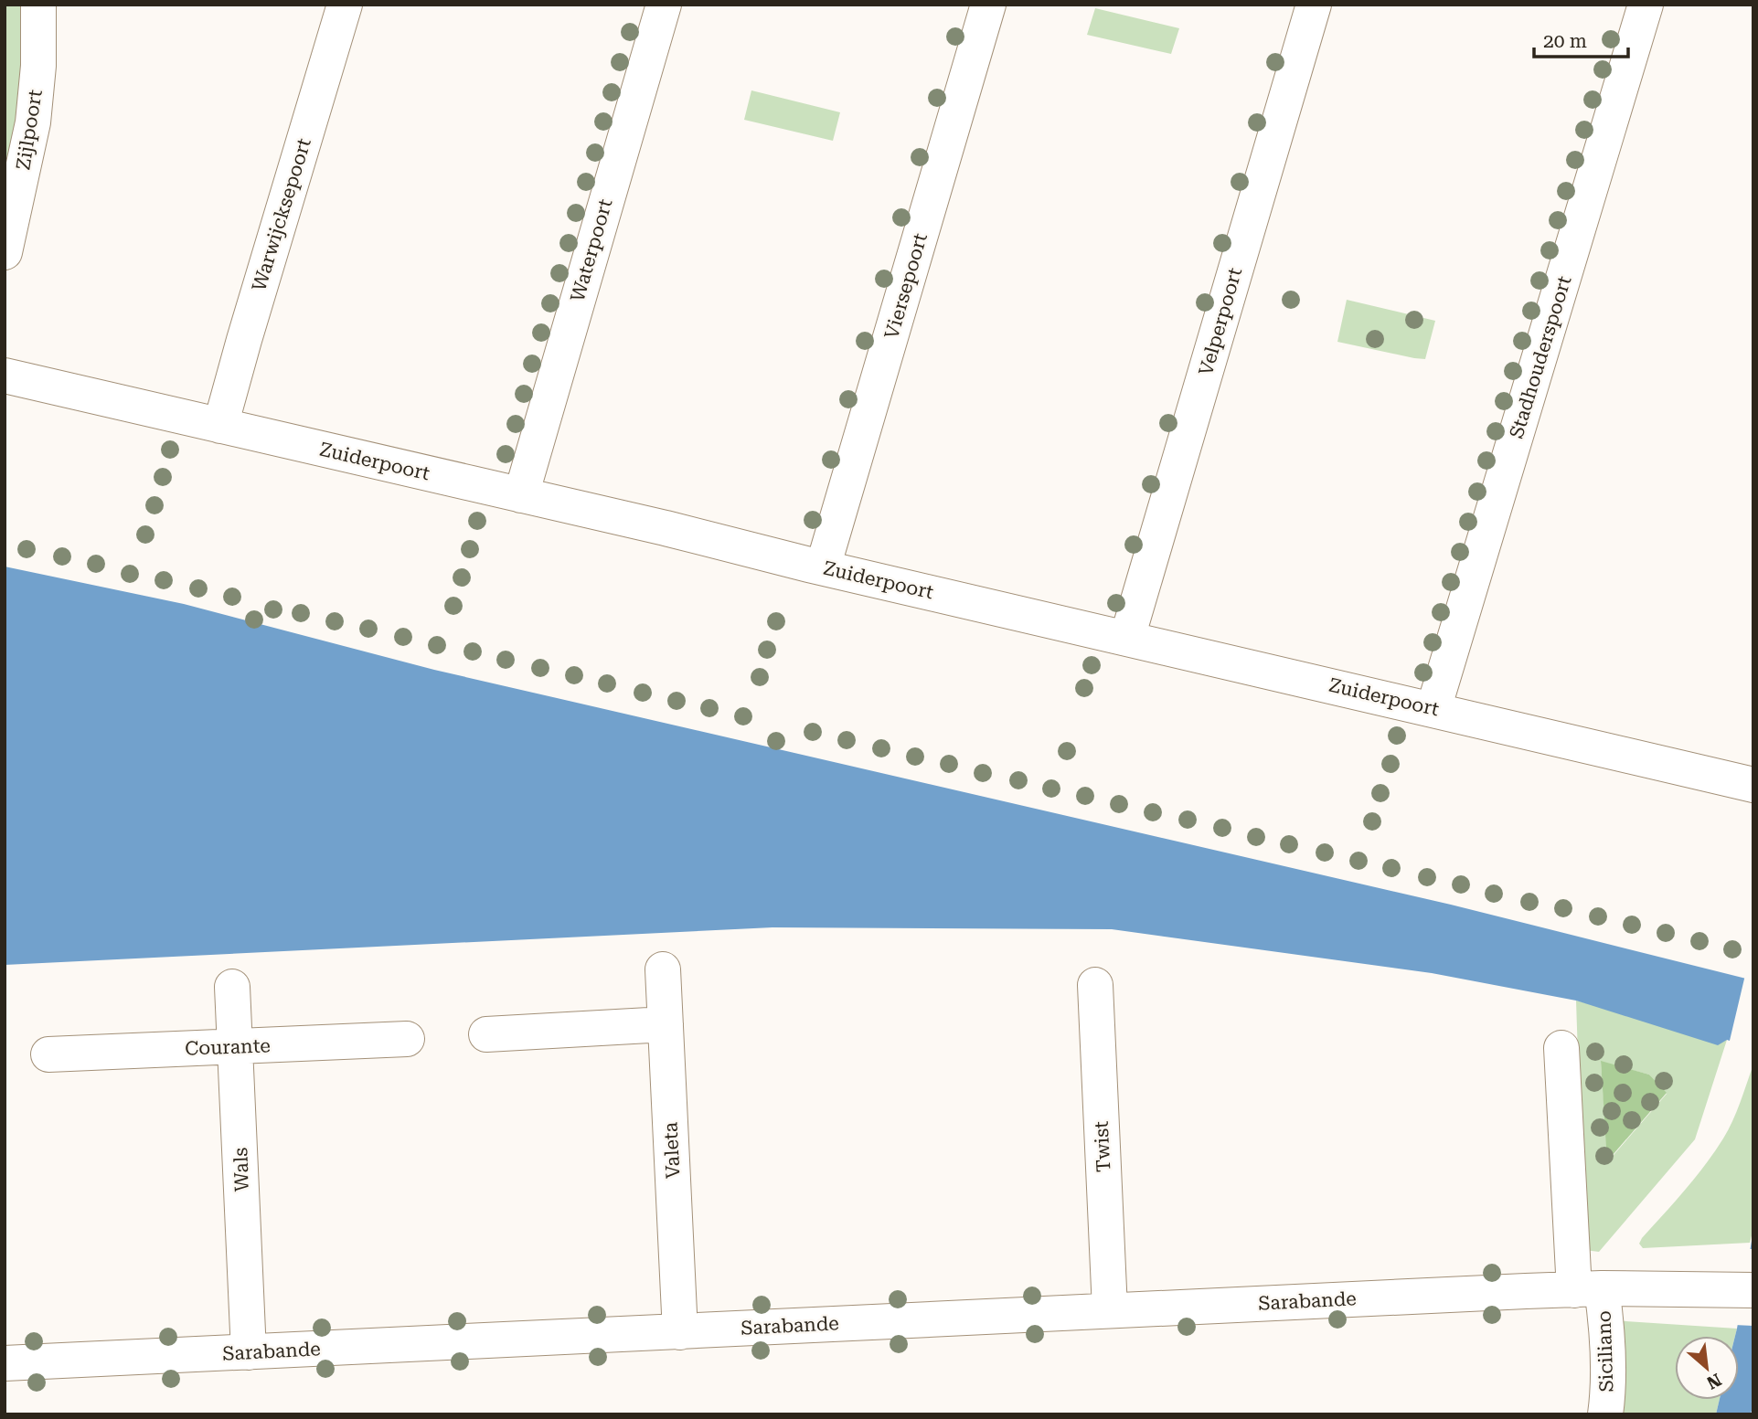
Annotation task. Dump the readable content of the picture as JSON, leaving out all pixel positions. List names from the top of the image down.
{
  "streets": {
    "street": [
      "Zijlpoort",
      "Warwijcksepoort",
      "Waterpoort",
      "Viersepoort",
      "Velperpoort",
      "Stadhouderspoort",
      "Zuiderpoort",
      "Courante",
      "Twist",
      "Valeta",
      "Wals",
      "Sarabande",
      "Siciliano"
    ]
  },
  "crossings": [
    ["Warwijcksepoort", "Zuiderpoort"],
    ["Waterpoort", "Zuiderpoort"],
    ["Viersepoort", "Zuiderpoort"],
    ["Velperpoort", "Zuiderpoort"],
    ["Stadhouderspoort", "Zuiderpoort"],
    ["Courante", "Wals"],
    ["Twist", "Sarabande"],
    ["Valeta", "Sarabande"],
    ["Wals", "Sarabande"],
    ["Sarabande", "Siciliano"]
  ],
  "scale_bar": "20 m",
  "north": "bottom right"
}
